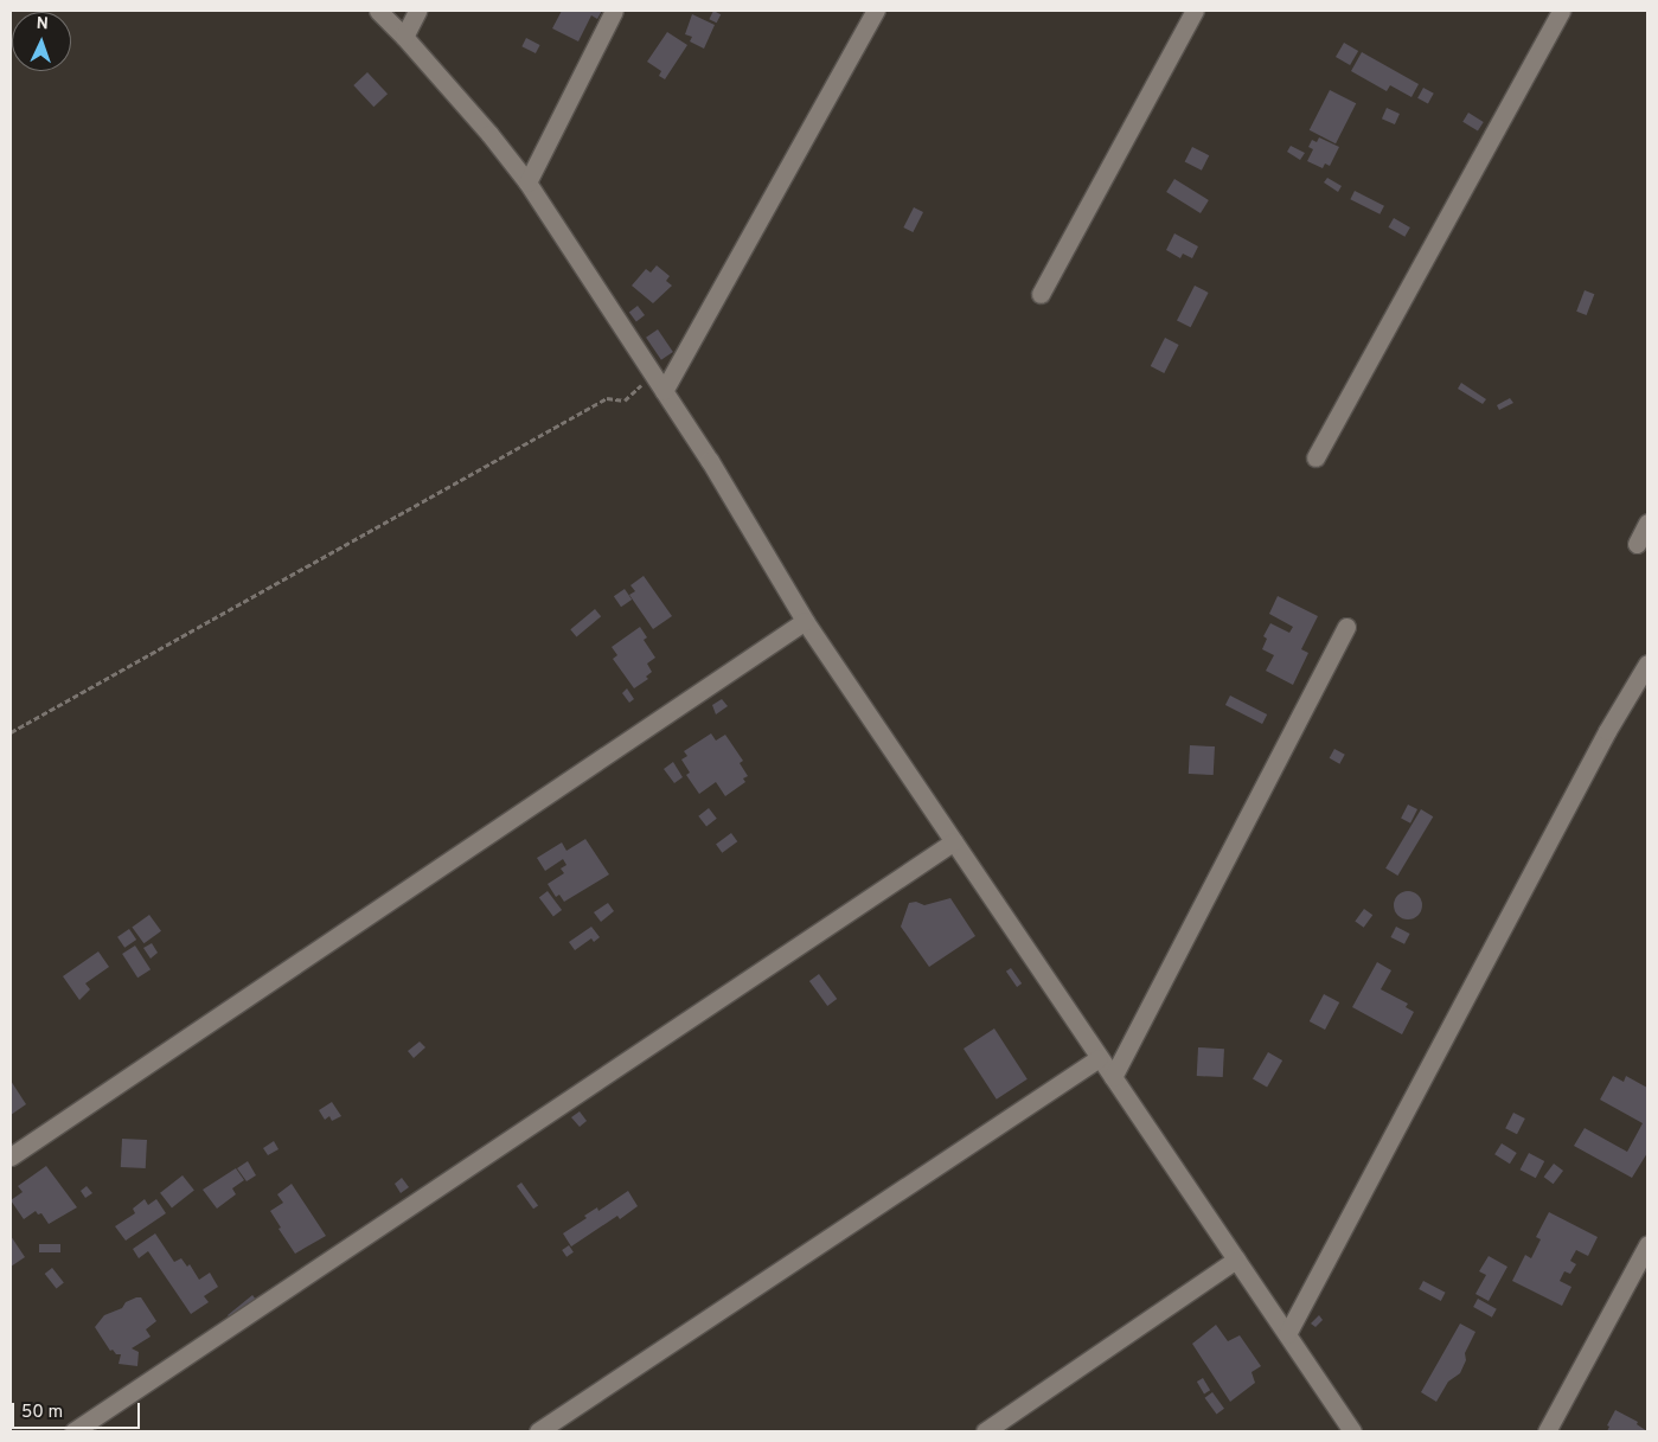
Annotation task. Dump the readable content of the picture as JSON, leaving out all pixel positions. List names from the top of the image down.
{
  "scale_bar": "50 m",
  "north": "top"
}
